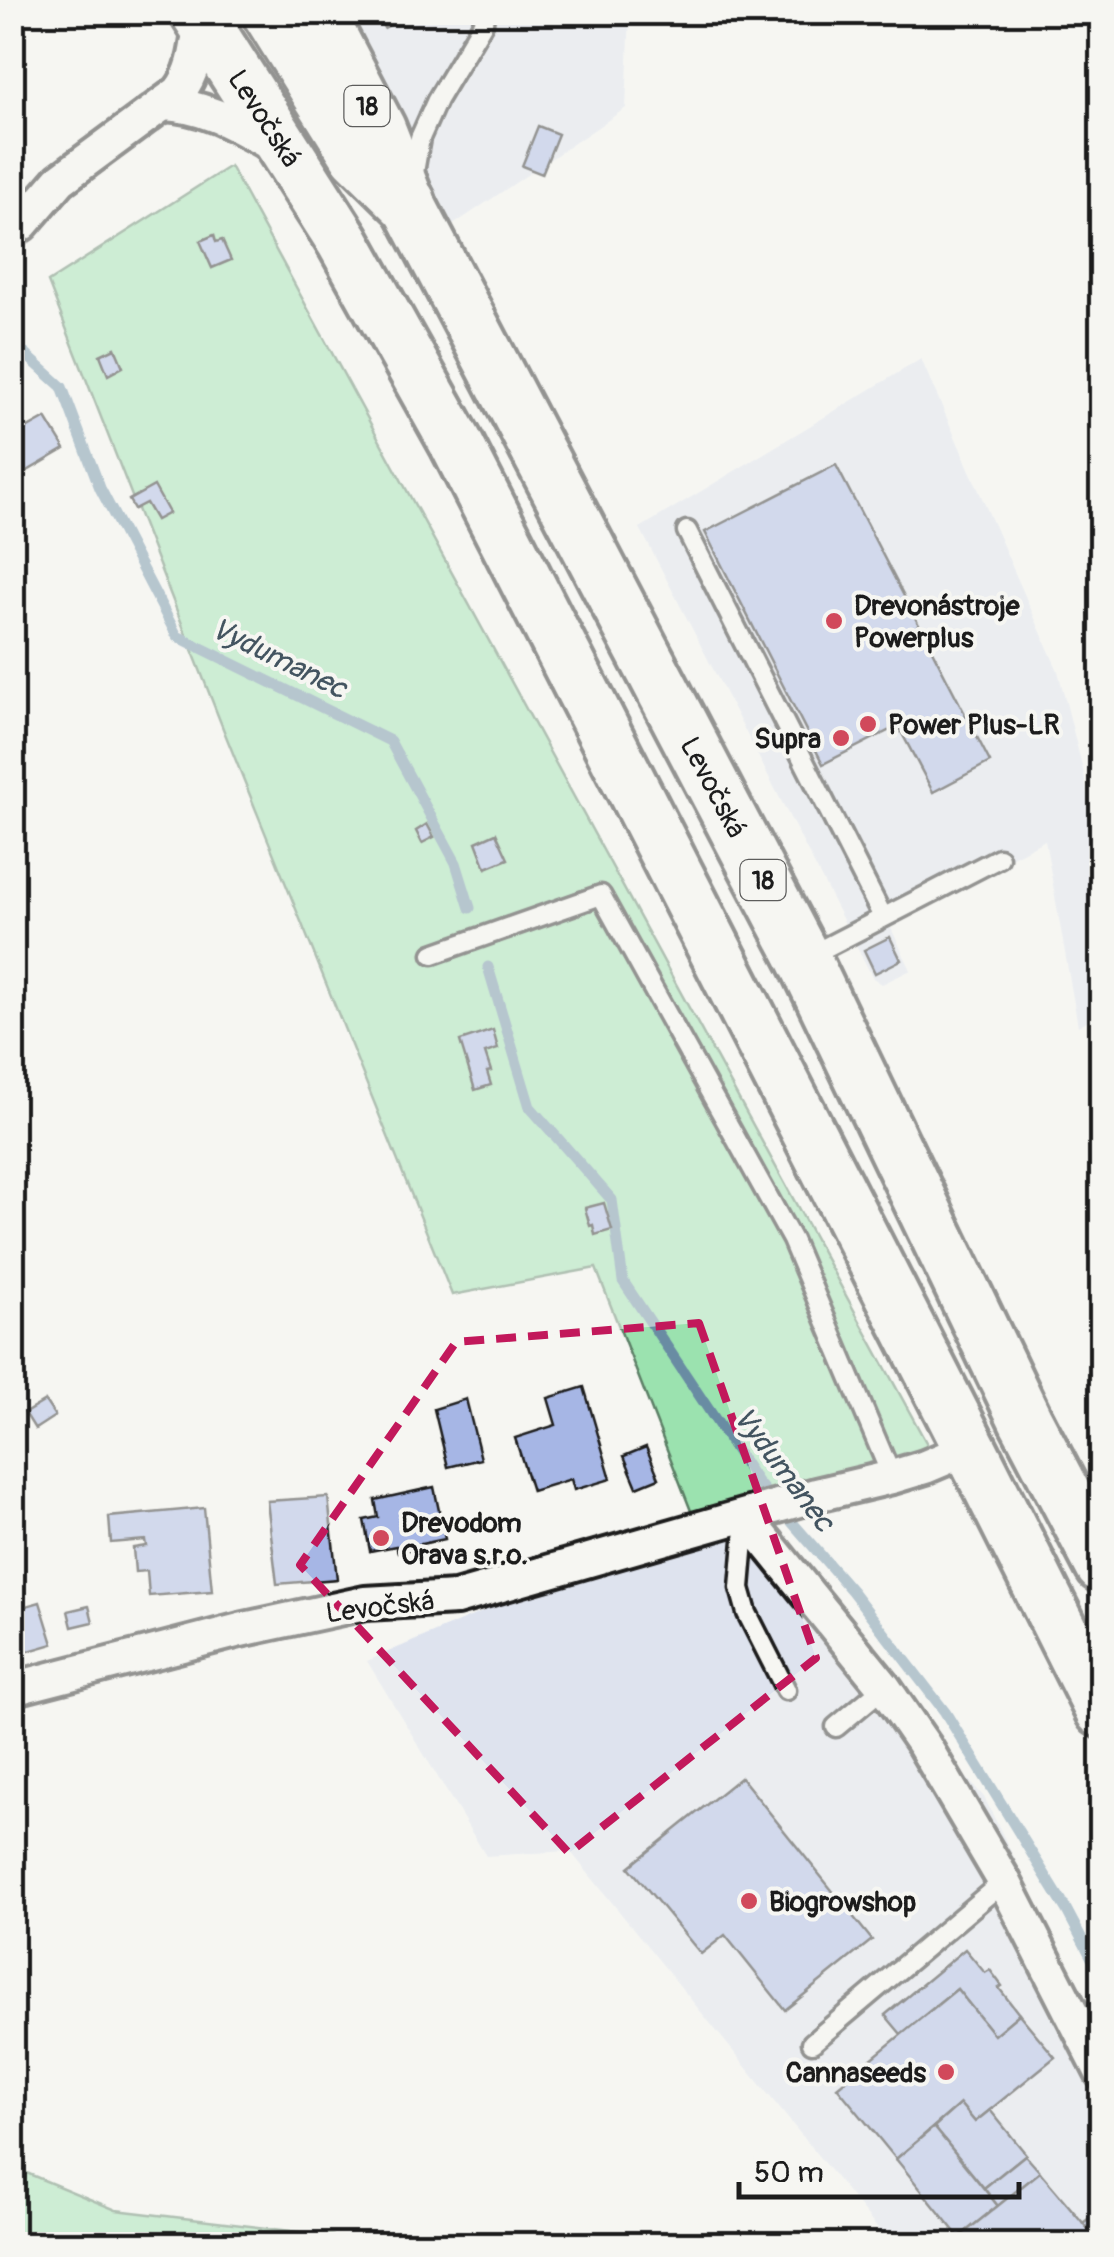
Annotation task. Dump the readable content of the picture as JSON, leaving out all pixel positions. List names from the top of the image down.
{
  "streets": {
    "main road": ["18", "Levočská"]
  },
  "water": ["Vydumanec"],
  "places": [
    "Drevonástroje Powerplus",
    "Power Plus-LR",
    "Supra",
    "Drevodom Orava s.r.o.",
    "Biogrowshop",
    "Cannaseeds"
  ],
  "scale_bar": "50 m"
}
